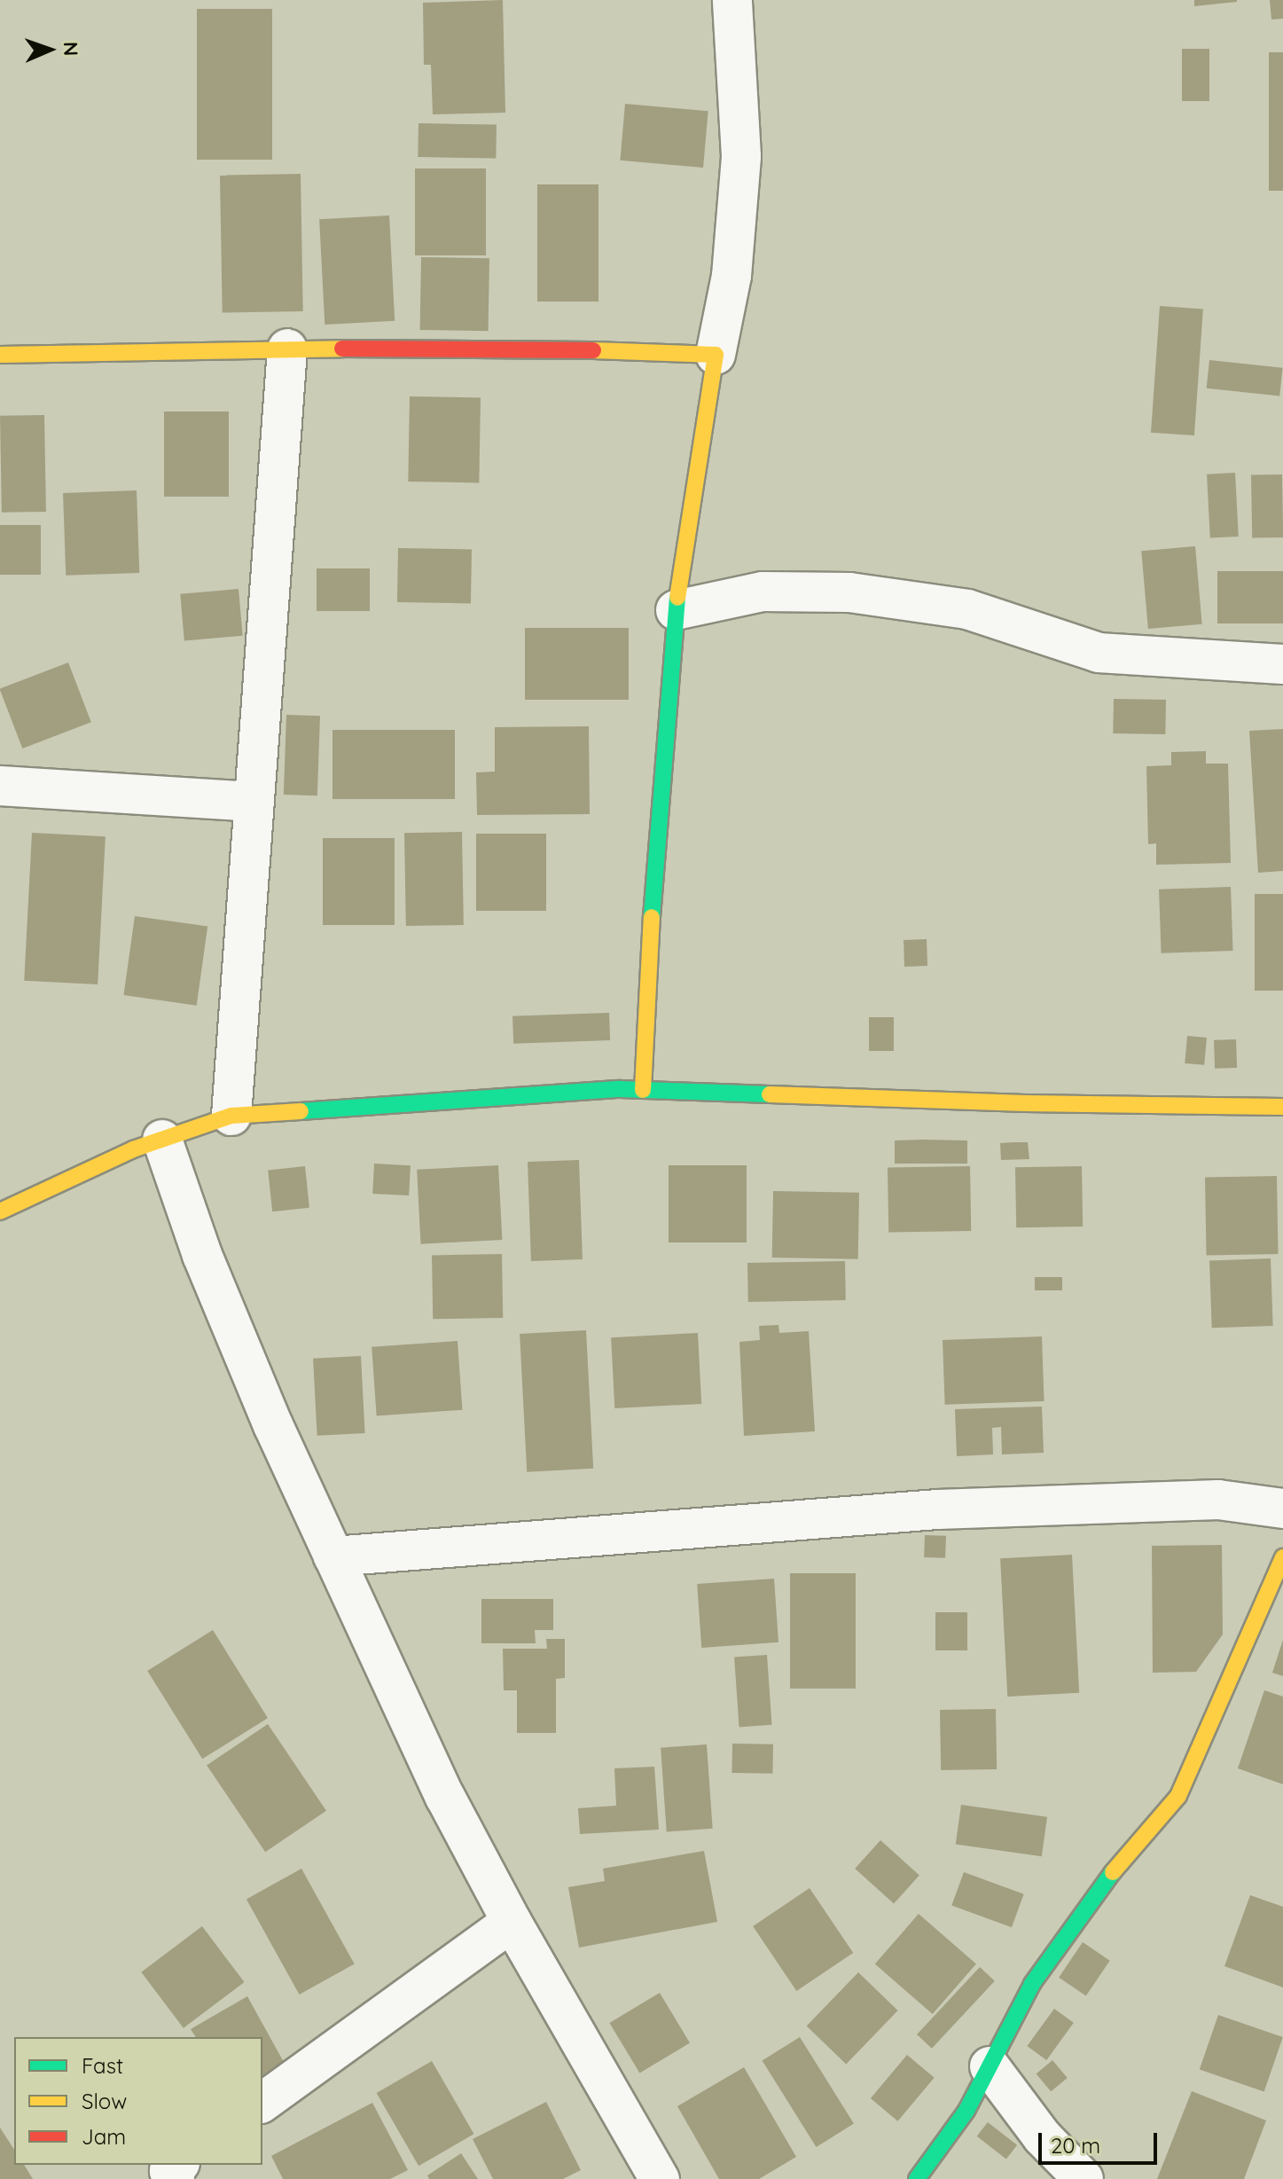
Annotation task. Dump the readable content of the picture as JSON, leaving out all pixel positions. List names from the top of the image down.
{
  "legend": ["Fast", "Slow", "Jam"],
  "scale_bar": "20 m",
  "north": "right"
}
